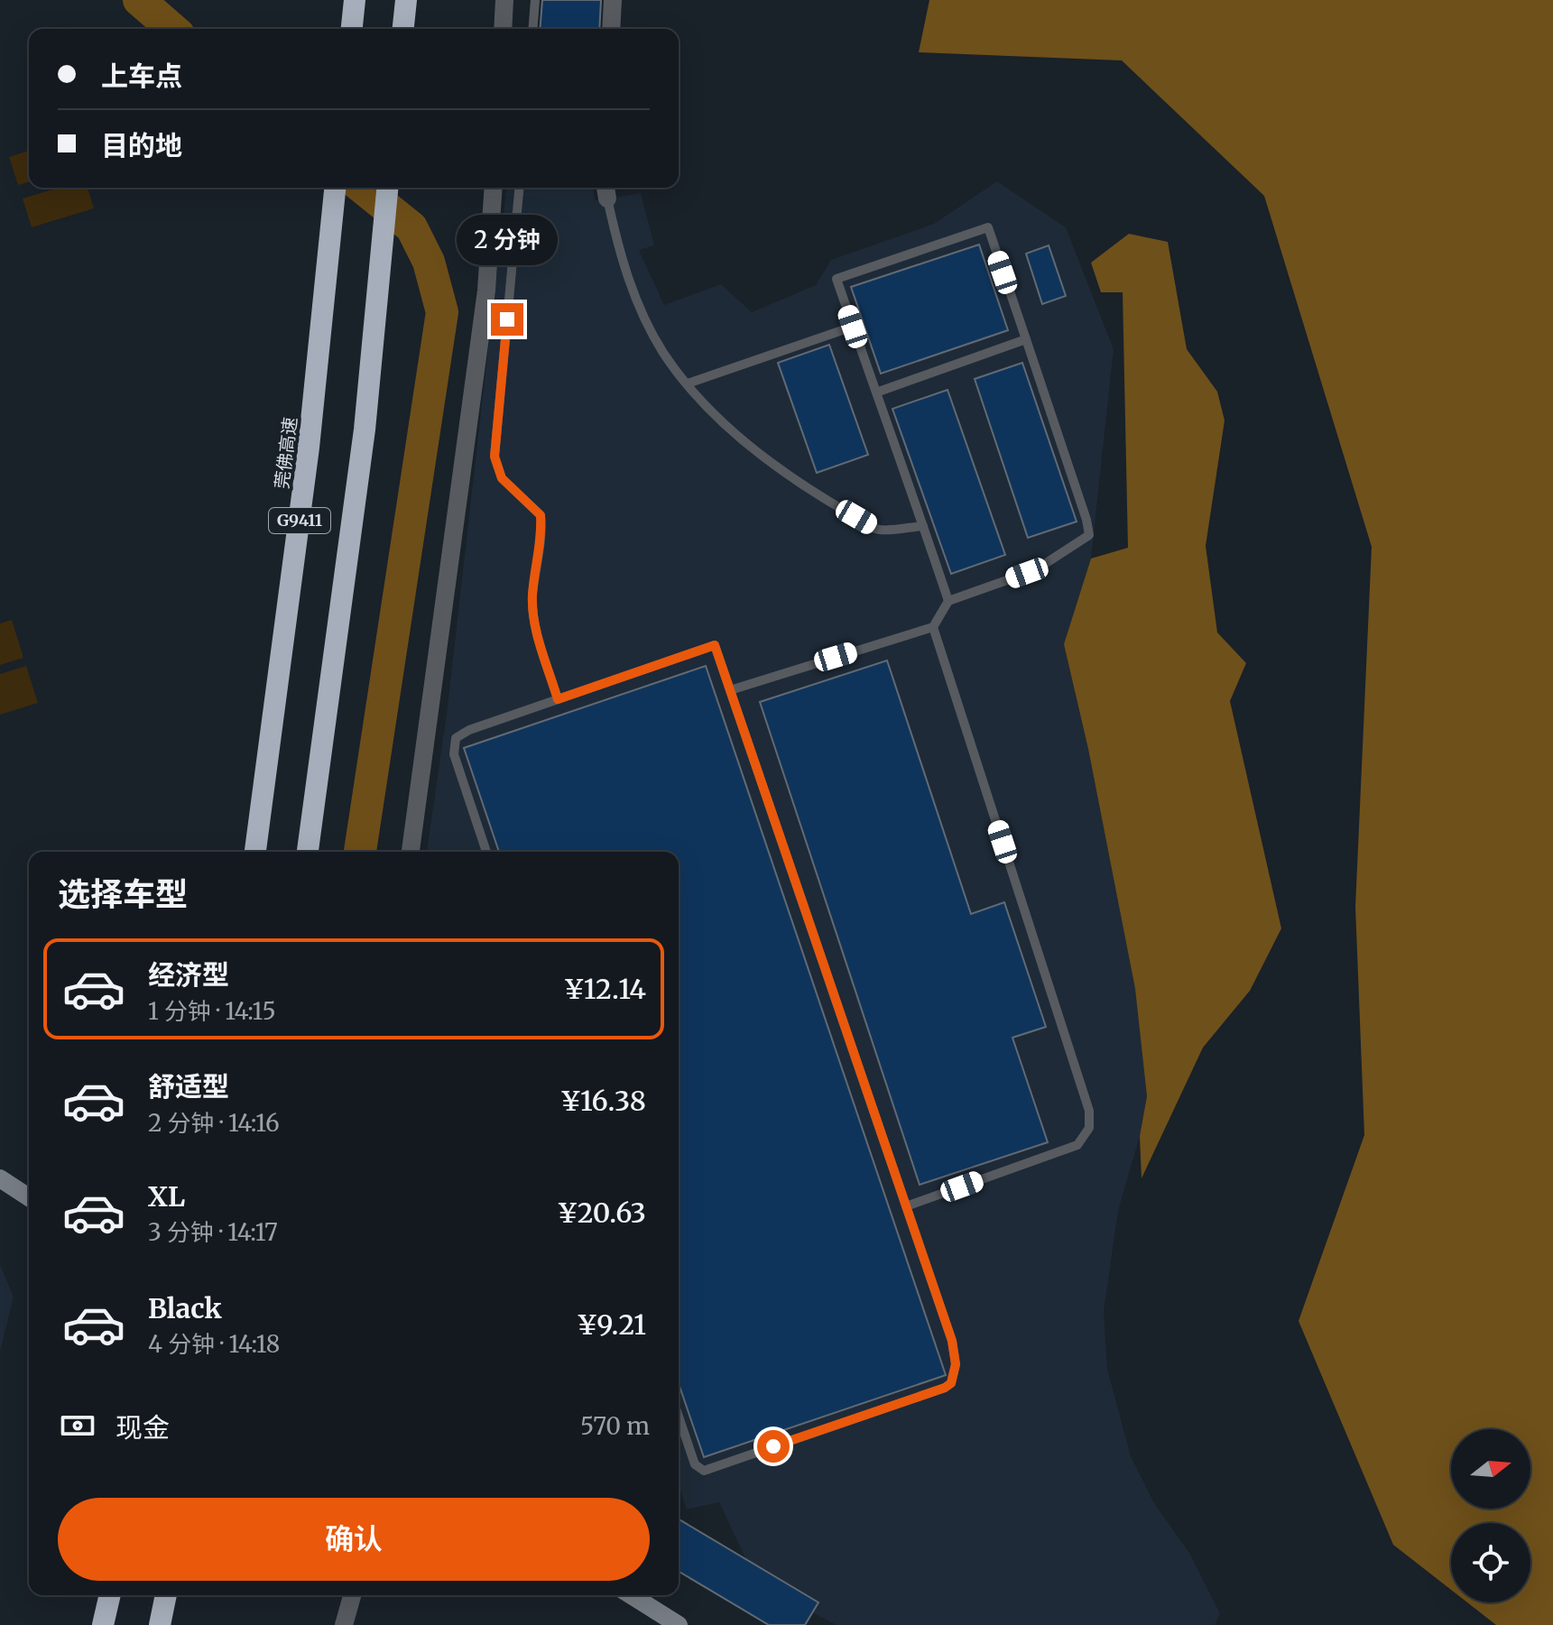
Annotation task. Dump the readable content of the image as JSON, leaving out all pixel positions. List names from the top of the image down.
{
  "streets": {
    "highway": ["莞佛高速", "G9411"]
  },
  "north": "right",
  "page": {
    "banner": ["上车点", "目的地"],
    "bubble": "2 分钟",
    "heading": "选择车型",
    "list": [
      {
        "name": "经济型",
        "note": "1 分钟 · 14:15",
        "value": "¥12.14"
      },
      {
        "name": "舒适型",
        "note": "2 分钟 · 14:16",
        "value": "¥16.38"
      },
      {
        "name": "XL",
        "note": "3 分钟 · 14:17",
        "value": "¥20.63"
      },
      {
        "name": "Black",
        "note": "4 分钟 · 14:18",
        "value": "¥9.21"
      }
    ],
    "pay": ["现金", "570 m"],
    "buttons": "确认"
  }
}
